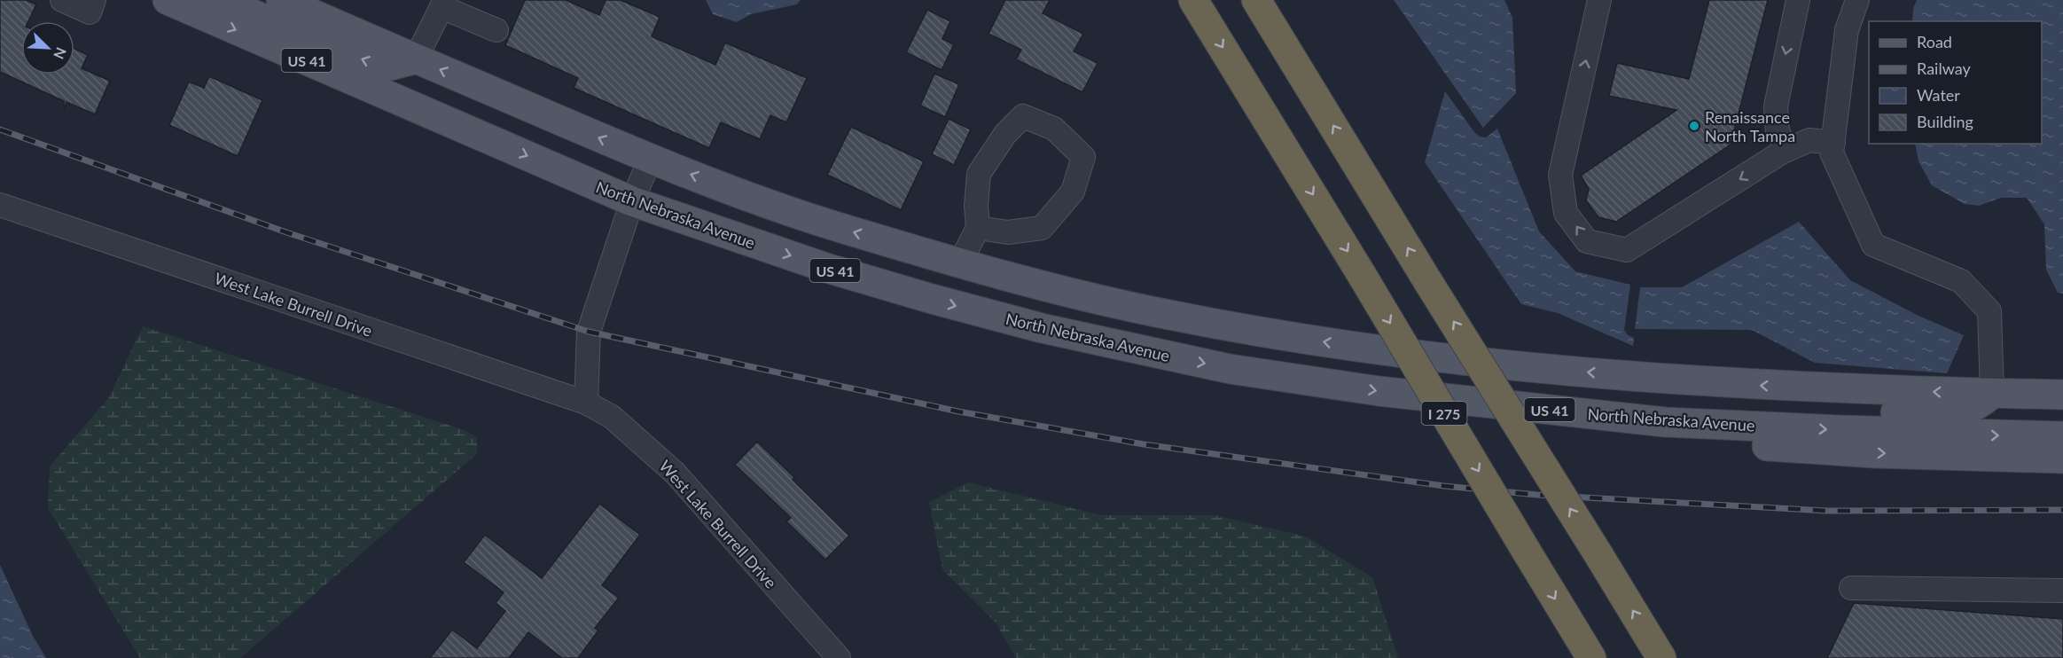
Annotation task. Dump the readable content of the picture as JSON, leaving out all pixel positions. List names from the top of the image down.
{
  "streets": {
    "highway": ["I 275"],
    "main road": ["US 41", "North Nebraska Avenue"],
    "street": ["West Lake Burrell Drive"]
  },
  "places": ["Renaissance North Tampa"],
  "legend": [
    "Road",
    "Railway",
    "Water",
    "Building"
  ],
  "north": "bottom right"
}
